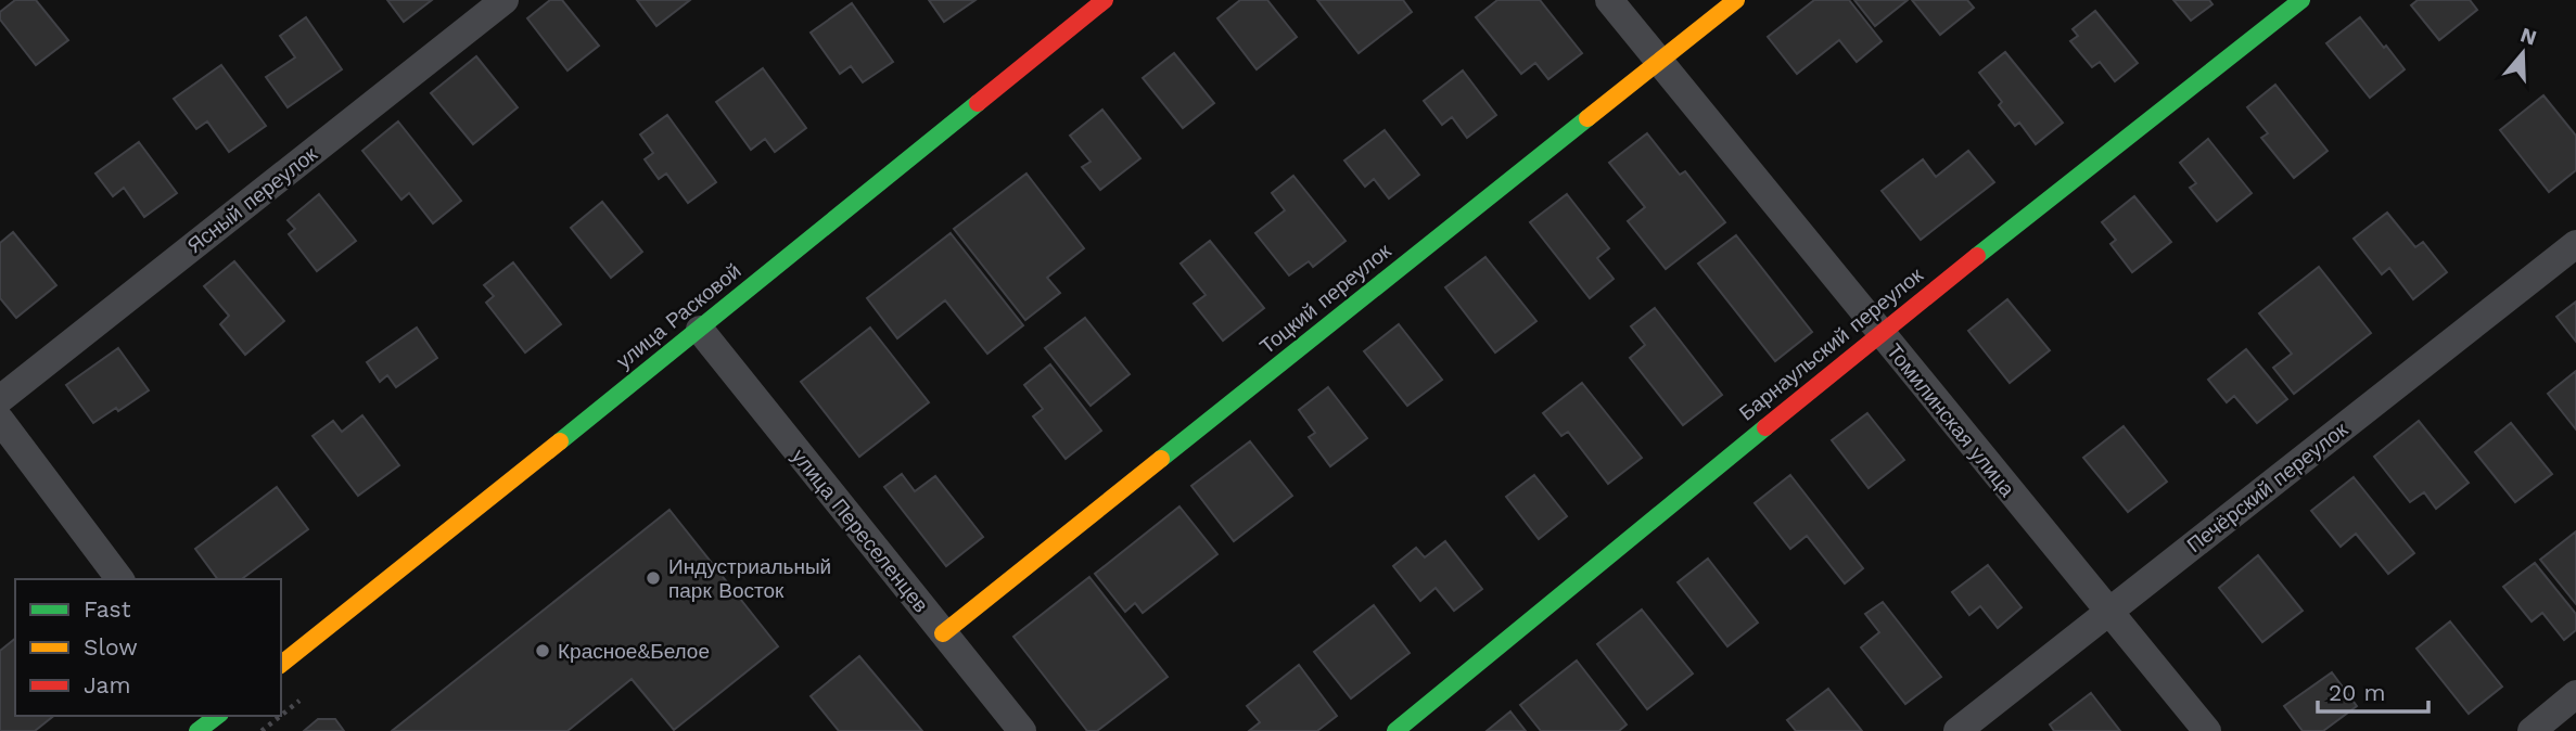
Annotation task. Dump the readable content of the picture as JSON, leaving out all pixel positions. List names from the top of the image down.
{
  "streets": {
    "street": [
      "Ясный переулок",
      "Тоцкий переулок",
      "улица Расковой",
      "Барнаульский переулок",
      "Томилинская улица",
      "Печёрский переулок",
      "улица Переселенцев"
    ]
  },
  "crossings": [
    ["Тоцкий переулок", "Томилинская улица"],
    ["Тоцкий переулок", "улица Переселенцев"],
    ["улица Расковой", "улица Переселенцев"],
    ["Барнаульский переулок", "Томилинская улица"],
    ["Томилинская улица", "Печёрский переулок"]
  ],
  "places": ["Индустриальный парк Восток", "Красное&Белое"],
  "legend": ["Fast", "Slow", "Jam"],
  "scale_bar": "20 m",
  "north": "top"
}
